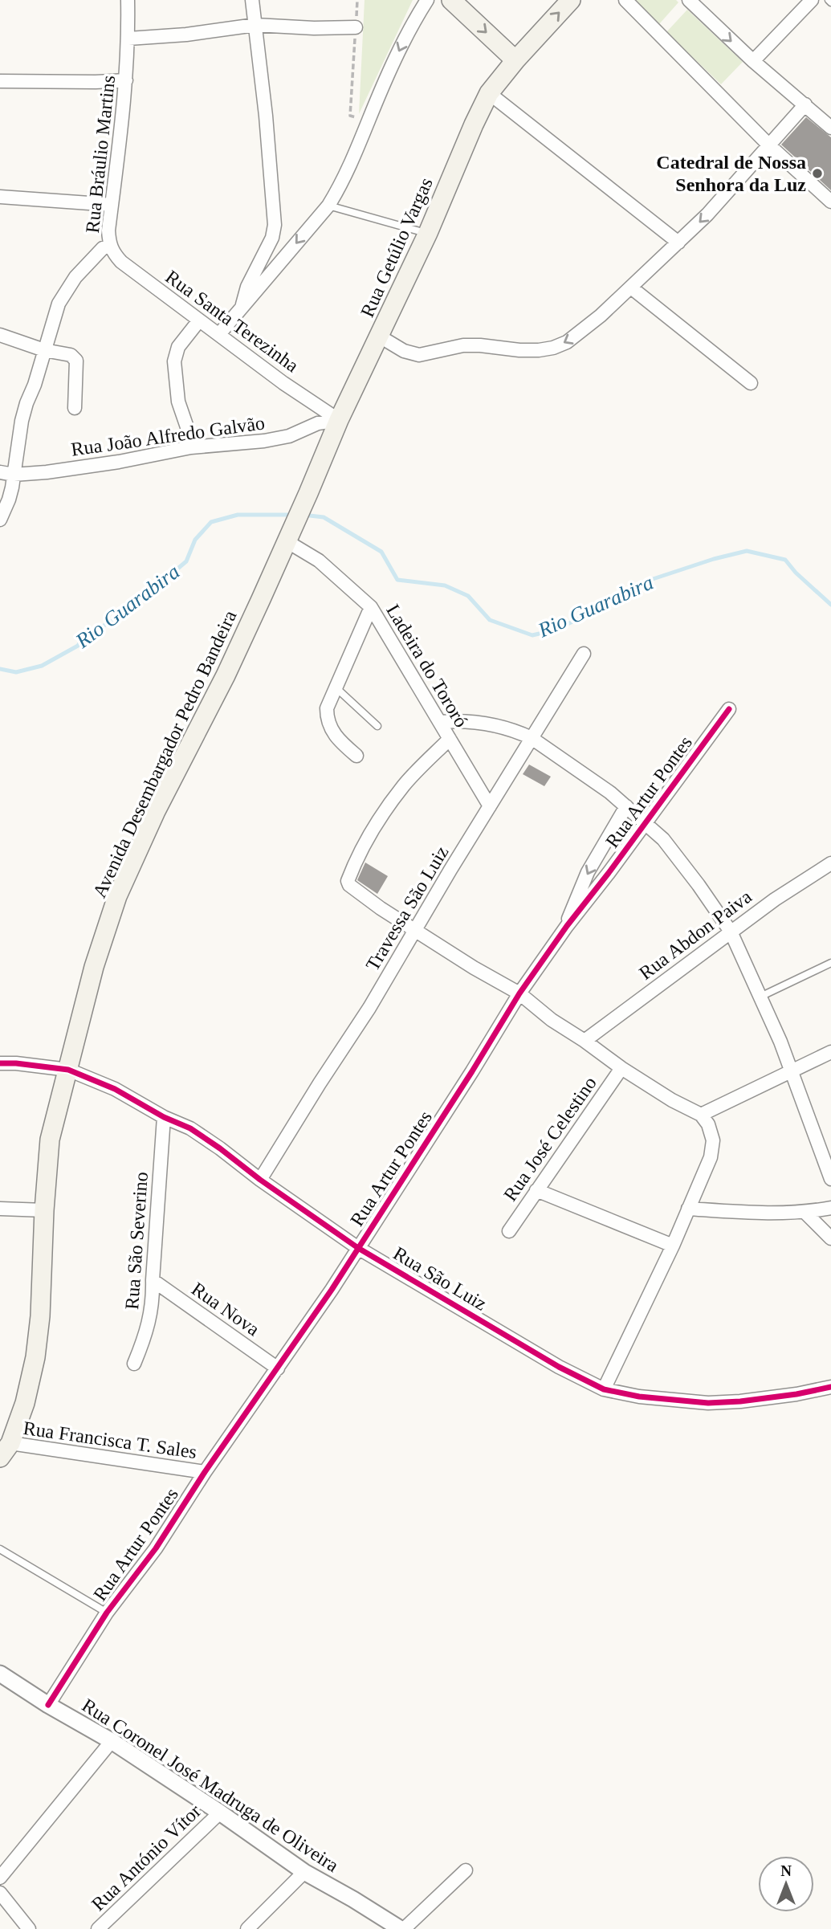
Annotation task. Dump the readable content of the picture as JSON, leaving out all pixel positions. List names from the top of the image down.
{
  "streets": {
    "main road": ["Rua Getúlio Vargas", "Avenida Desembargador Pedro Bandeira"],
    "street": [
      "Rua Bráulio Martins",
      "Rua Santa Terezinha",
      "Rua João Alfredo Galvão",
      "Ladeira do Tororó",
      "Rua Artur Pontes",
      "Travessa São Luiz",
      "Rua Abdon Paiva",
      "Rua José Celestino",
      "Rua São Severino",
      "Rua São Luiz",
      "Rua Nova",
      "Rua Francisca T. Sales",
      "Rua Coronel José Madruga de Oliveira",
      "Rua António Vítor"
    ]
  },
  "crossings": [
    ["Rua Bráulio Martins", "Rua Santa Terezinha"],
    ["Rua Bráulio Martins", "Rua João Alfredo Galvão"],
    ["Rua Getúlio Vargas", "Rua Santa Terezinha"],
    ["Rua Getúlio Vargas", "Rua João Alfredo Galvão"],
    ["Rua Getúlio Vargas", "Ladeira do Tororó"],
    ["Rua Getúlio Vargas", "Avenida Desembargador Pedro Bandeira"],
    ["Rua Santa Terezinha", "Rua João Alfredo Galvão"],
    ["Ladeira do Tororó", "Avenida Desembargador Pedro Bandeira"],
    ["Ladeira do Tororó", "Travessa São Luiz"],
    ["Avenida Desembargador Pedro Bandeira", "Rua São Luiz"],
    ["Avenida Desembargador Pedro Bandeira", "Rua Francisca T. Sales"],
    ["Rua Artur Pontes", "Rua São Luiz"],
    ["Rua Artur Pontes", "Rua Nova"],
    ["Rua Artur Pontes", "Rua Francisca T. Sales"],
    ["Rua Artur Pontes", "Rua Coronel José Madruga de Oliveira"],
    ["Travessa São Luiz", "Rua São Luiz"],
    ["Rua São Severino", "Rua São Luiz"],
    ["Rua São Severino", "Rua Nova"],
    ["Rua Coronel José Madruga de Oliveira", "Rua António Vítor"]
  ],
  "water": ["Rio Guarabira"],
  "places": ["Catedral de Nossa Senhora da Luz"],
  "north": "top"
}
